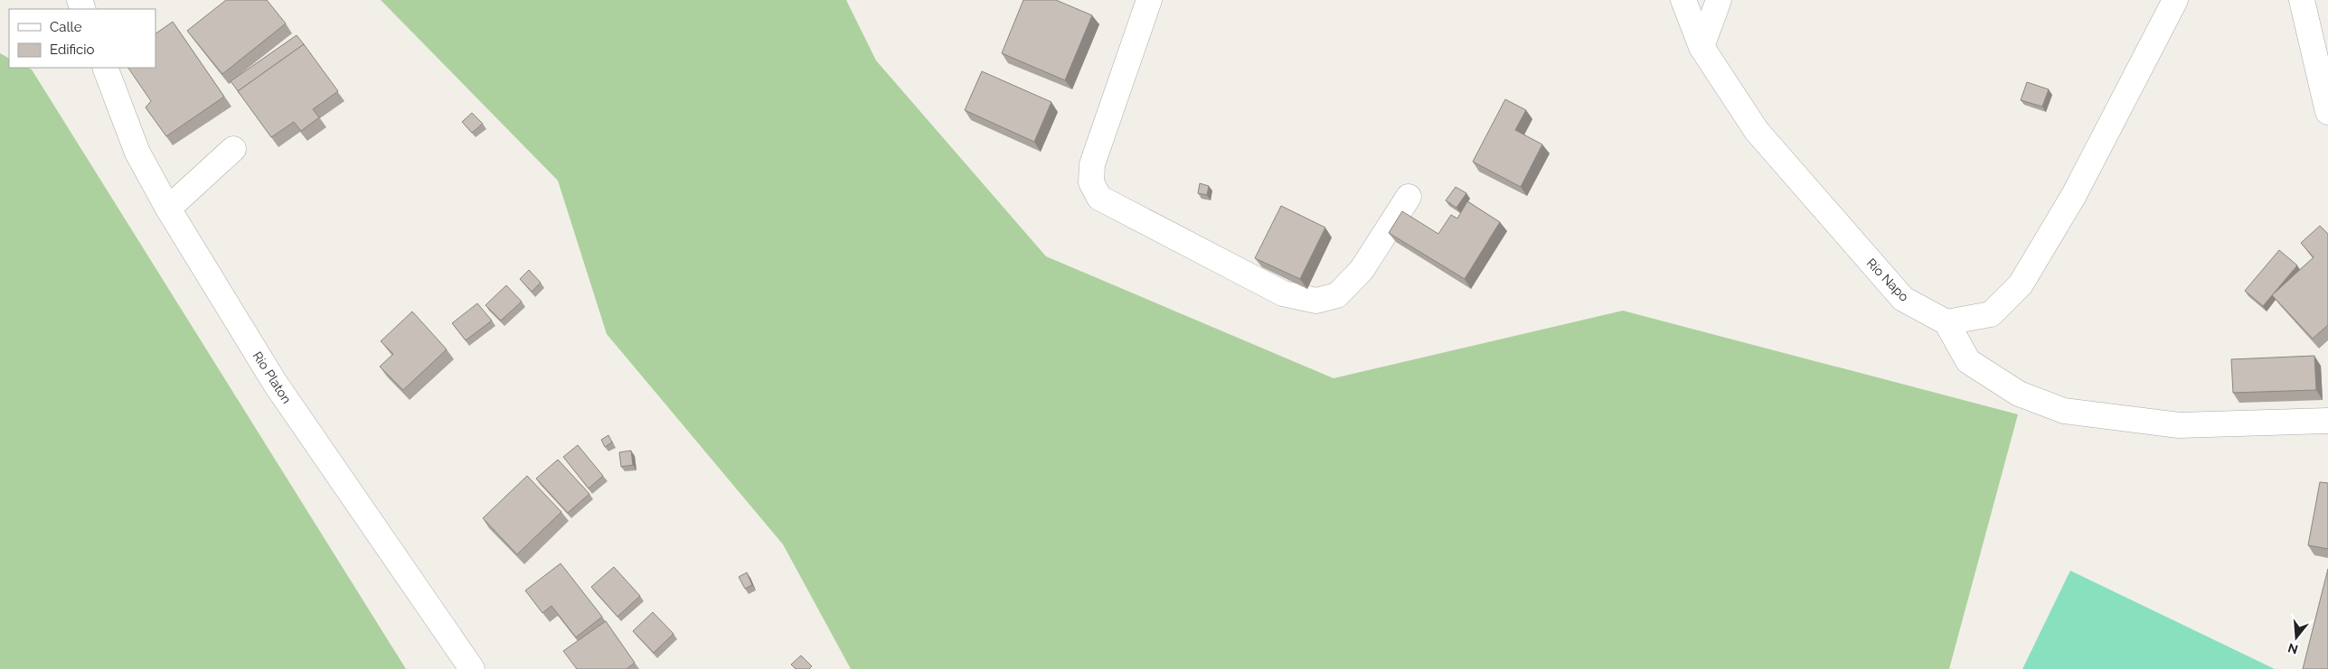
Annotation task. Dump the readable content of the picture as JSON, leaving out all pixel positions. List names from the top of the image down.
{
  "streets": {
    "street": ["Río Napo", "Río Platon"]
  },
  "legend": ["Calle", "Edificio"],
  "north": "bottom"
}
